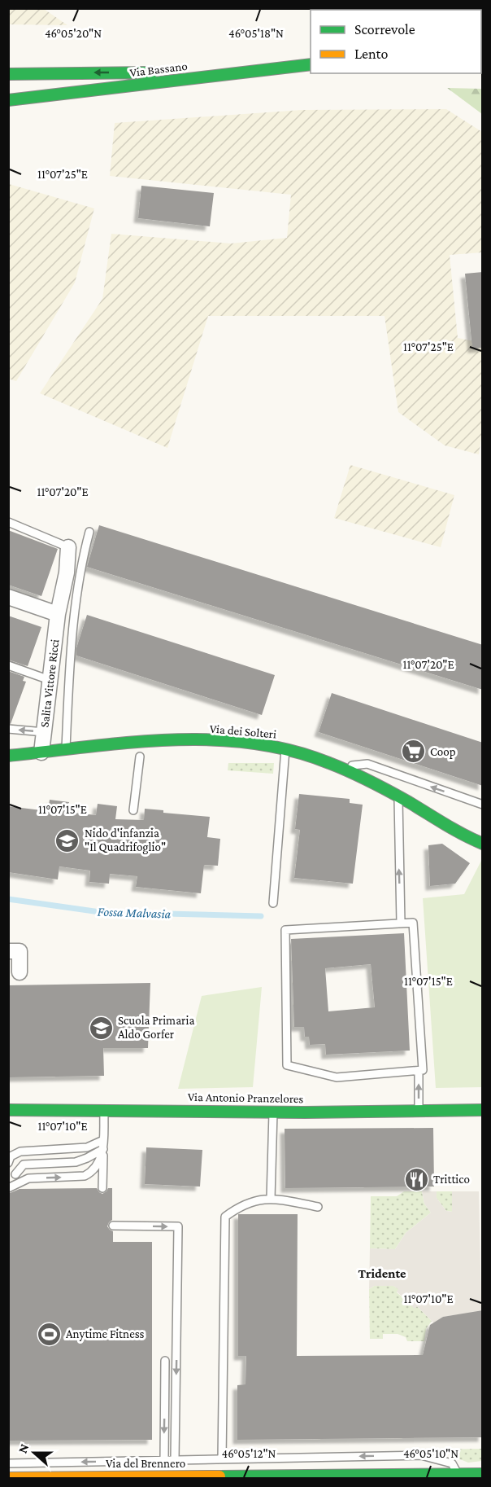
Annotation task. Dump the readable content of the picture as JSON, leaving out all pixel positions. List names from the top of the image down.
{
  "streets": {
    "main road": [
      "Via Bassano",
      "Via dei Solteri",
      "Via Antonio Pranzelores",
      "Via del Brennero"
    ],
    "street": ["Salita Vittore Ricci"]
  },
  "crossings": [
    ["Salita Vittore Ricci", "Via dei Solteri"]
  ],
  "one_way": ["Via del Brennero"],
  "districts": ["Tridente"],
  "water": ["Fossa Malvasia"],
  "places": {
    "supermarket": ["Coop"],
    "school or university": ["Nido d'infanzia \"Il Quadrifoglio\"", "Scuola Primaria Aldo Gorfer"],
    "restaurant": ["Trittico"],
    "sports": ["Anytime Fitness"]
  },
  "legend": ["Scorrevole", "Lento"],
  "north": "left",
  "coordinates": [
    "46°05'18\"N",
    "46°05'20\"N",
    "11°07'25\"E",
    "11°07'20\"E",
    "11°07'15\"E",
    "11°07'10\"E",
    "46°05'12\"N",
    "46°05'10\"N"
  ]
}
